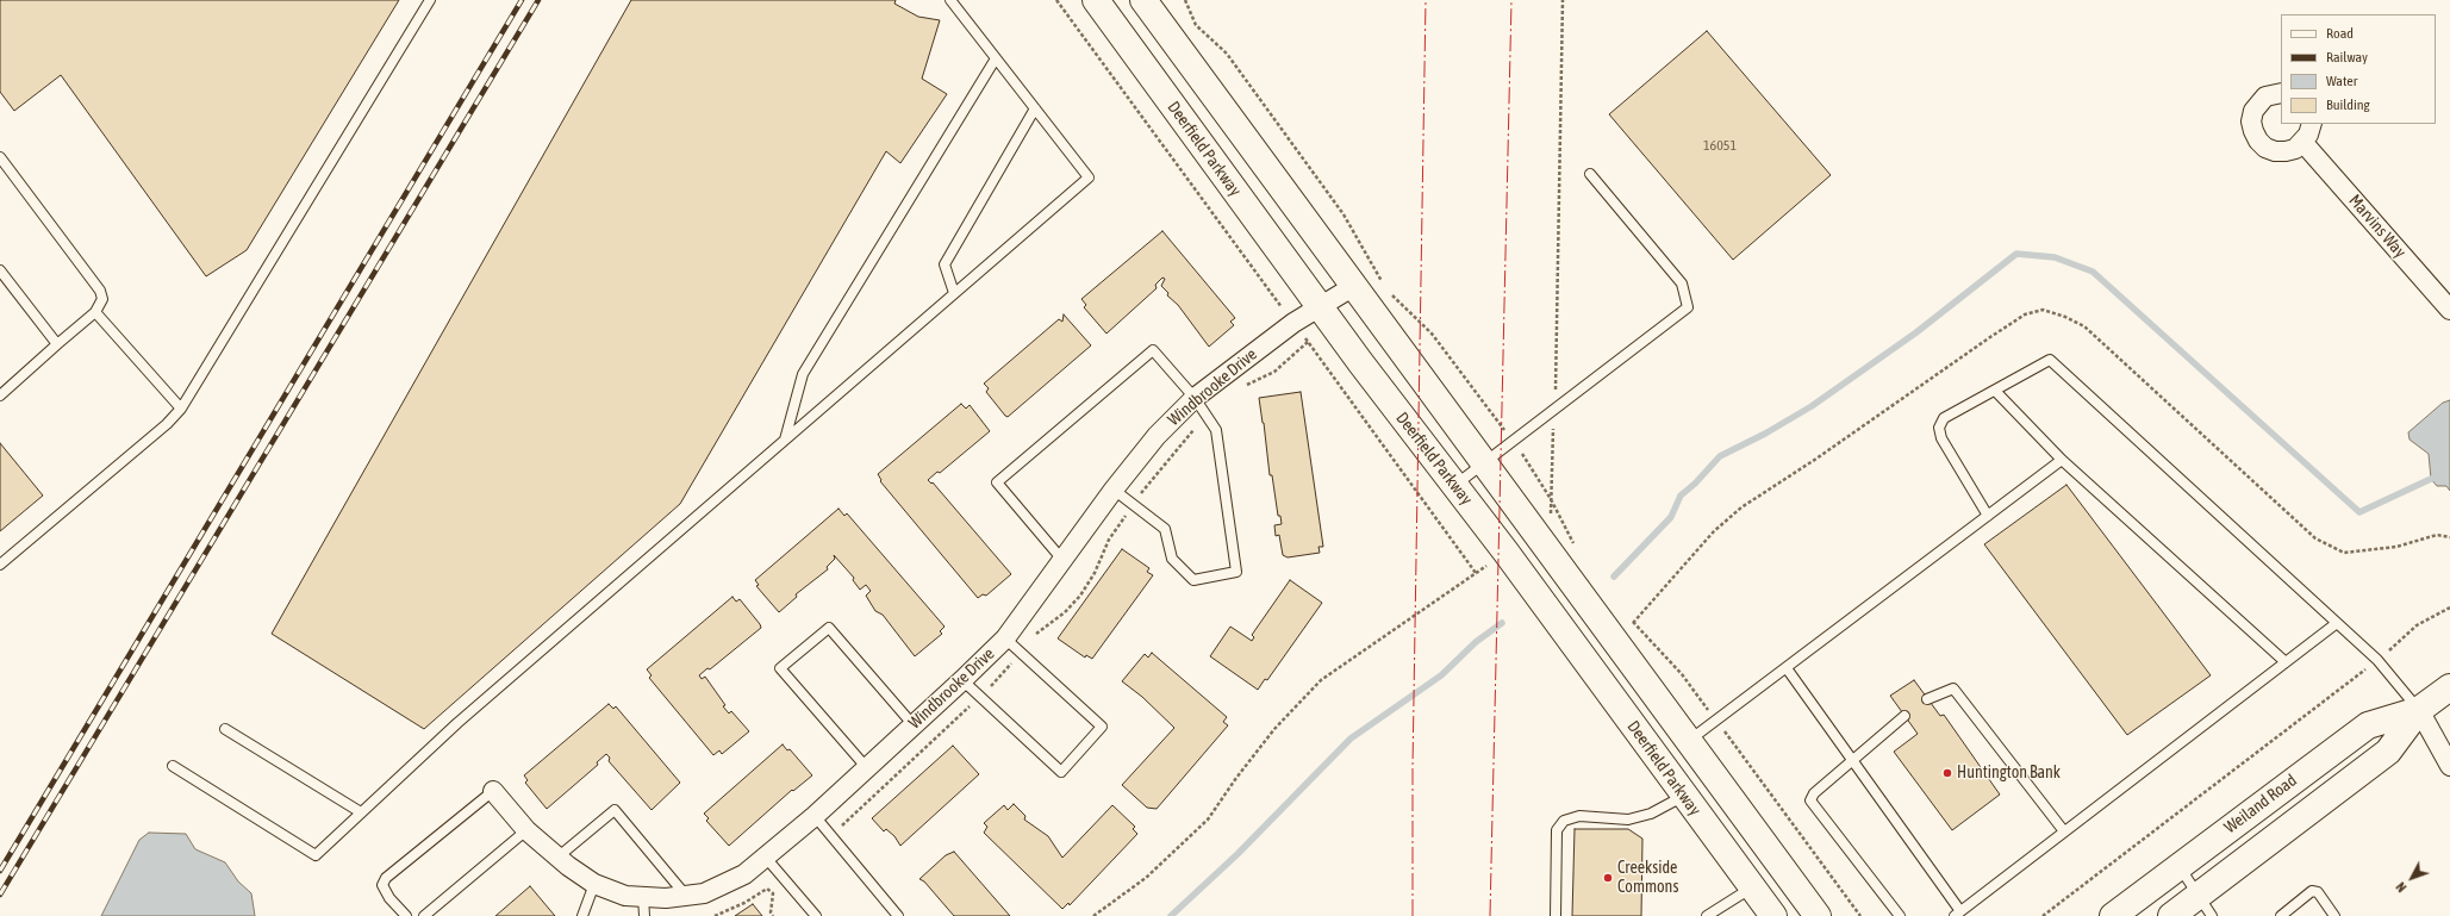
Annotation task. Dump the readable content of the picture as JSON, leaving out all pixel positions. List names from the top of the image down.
{
  "streets": {
    "main road": ["Deerfield Parkway", "Weiland Road"],
    "street": ["Marvins Way", "Windbrooke Drive"]
  },
  "crossings": [
    ["Deerfield Parkway", "Windbrooke Drive"]
  ],
  "places": ["Huntington Bank", "Creekside Commons"],
  "house_numbers": ["16051"],
  "legend": [
    "Road",
    "Railway",
    "Water",
    "Building"
  ],
  "north": "bottom left"
}
